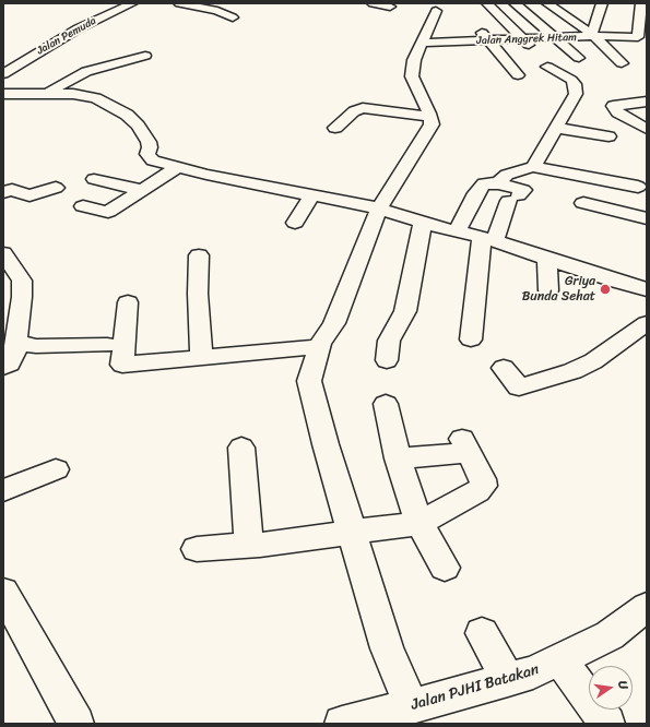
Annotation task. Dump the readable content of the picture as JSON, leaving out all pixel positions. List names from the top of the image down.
{
  "streets": {
    "street": ["Jalan Pemuda", "Jalan Anggrek Hitam", "Jalan PJHI Batakan"]
  },
  "places": ["Griya Bunda Sehat"],
  "north": "right"
}
